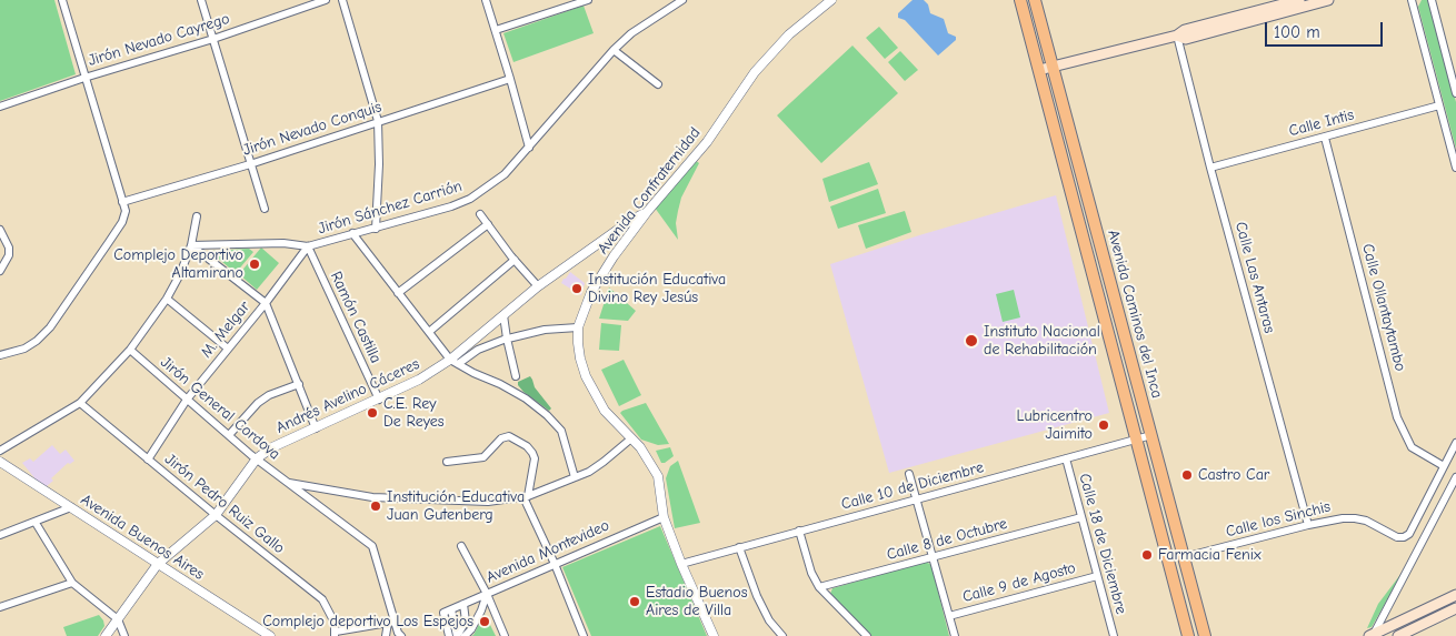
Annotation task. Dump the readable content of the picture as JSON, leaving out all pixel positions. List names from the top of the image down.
{
  "streets": {
    "main road": ["Avenida Caminos del Inca"],
    "street": [
      "Jirón Nevado Cayrego",
      "Calle Intis",
      "Jirón Nevado Conquis",
      "Avenida Confraternidad",
      "Jirón Sánchez Carrión",
      "Calle Las Antaras",
      "Calle Ollantaytambo",
      "Ramón Castilla",
      "M. Melgar",
      "Andrés Avelino Cáceres",
      "Jirón General Cordova",
      "Calle 10 de Diciembre",
      "Jirón Pedro Ruiz Gallo",
      "Calle los Sinchis",
      "Avenida Buenos Aires",
      "Calle 8 de Octubre",
      "Calle 18 de Diciembre",
      "Avenida Montevideo",
      "Calle 9 de Agosto"
    ]
  },
  "crossings": [
    ["Calle Intis", "Calle Las Antaras"],
    ["Calle Intis", "Calle Ollantaytambo"],
    ["Avenida Confraternidad", "Andrés Avelino Cáceres"],
    ["Avenida Confraternidad", "Calle 10 de Diciembre"],
    ["Avenida Confraternidad", "Avenida Montevideo"],
    ["Jirón Sánchez Carrión", "Ramón Castilla"],
    ["Jirón Sánchez Carrión", "M. Melgar"],
    ["Calle Las Antaras", "Calle los Sinchis"],
    ["Calle Ollantaytambo", "Calle los Sinchis"],
    ["Avenida Caminos del Inca", "Calle 10 de Diciembre"],
    ["Avenida Caminos del Inca", "Calle los Sinchis"],
    ["Ramón Castilla", "M. Melgar"],
    ["Ramón Castilla", "Andrés Avelino Cáceres"],
    ["M. Melgar", "Jirón General Cordova"],
    ["M. Melgar", "Jirón Pedro Ruiz Gallo"],
    ["Andrés Avelino Cáceres", "Jirón General Cordova"],
    ["Andrés Avelino Cáceres", "Jirón Pedro Ruiz Gallo"],
    ["Andrés Avelino Cáceres", "Avenida Buenos Aires"],
    ["Calle 10 de Diciembre", "Calle 18 de Diciembre"],
    ["Calle 8 de Octubre", "Calle 18 de Diciembre"],
    ["Calle 18 de Diciembre", "Calle 9 de Agosto"]
  ],
  "places": [
    "Complejo Deportivo Altamirano",
    "Institución Educativa Divino Rey Jesús",
    "Instituto Nacional de Rehabilitación",
    "C.E. Rey De Reyes",
    "Lubricentro Jaimito",
    "Castro Car",
    "Institución Educativa Juan Gutenberg",
    "Farmacia Fenix",
    "Estadio Buenos Aires de Villa",
    "Complejo deportivo Los Espejos"
  ],
  "scale_bar": "100 m"
}
